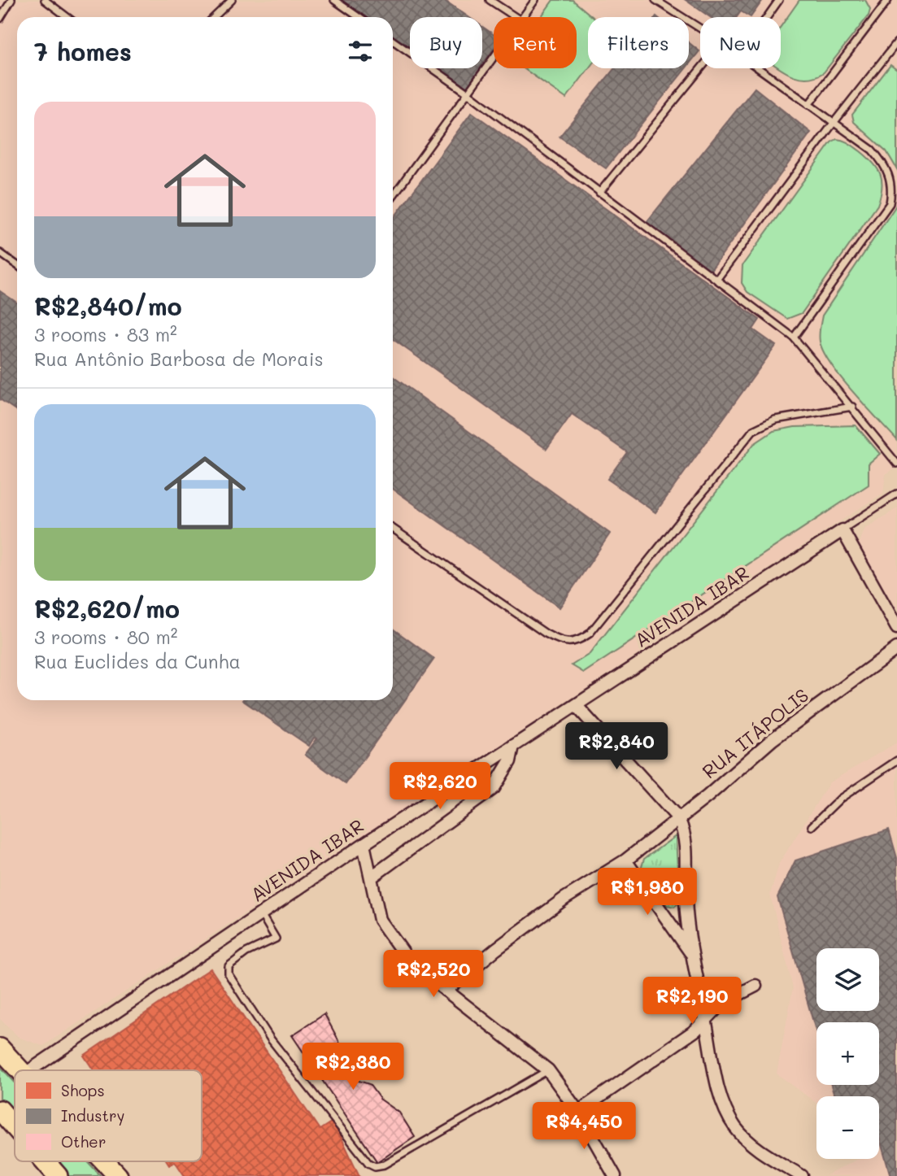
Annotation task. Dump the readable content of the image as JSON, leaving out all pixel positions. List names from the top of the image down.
{
  "streets": {
    "street": ["AVENIDA IBAR", "RUA ITÁPOLIS"]
  },
  "legend": ["Shops", "Industry", "Other"],
  "page": {
    "chip": [
      "Buy",
      "Rent",
      "Filters",
      "New"
    ],
    "heading": "7 homes",
    "list": [
      {
        "name": "R$2,840/mo",
        "note": "3 rooms · 83 m² · Rua Antônio Barbosa de Morais"
      },
      {
        "name": "R$2,620/mo",
        "note": "3 rooms · 80 m² · Rua Euclides da Cunha"
      }
    ],
    "price": [
      "R$2,840",
      "R$2,620",
      "R$1,980",
      "R$2,520",
      "R$2,190",
      "R$2,380",
      "R$4,450"
    ],
    "map_buttons": ["+", "−"]
  }
}
